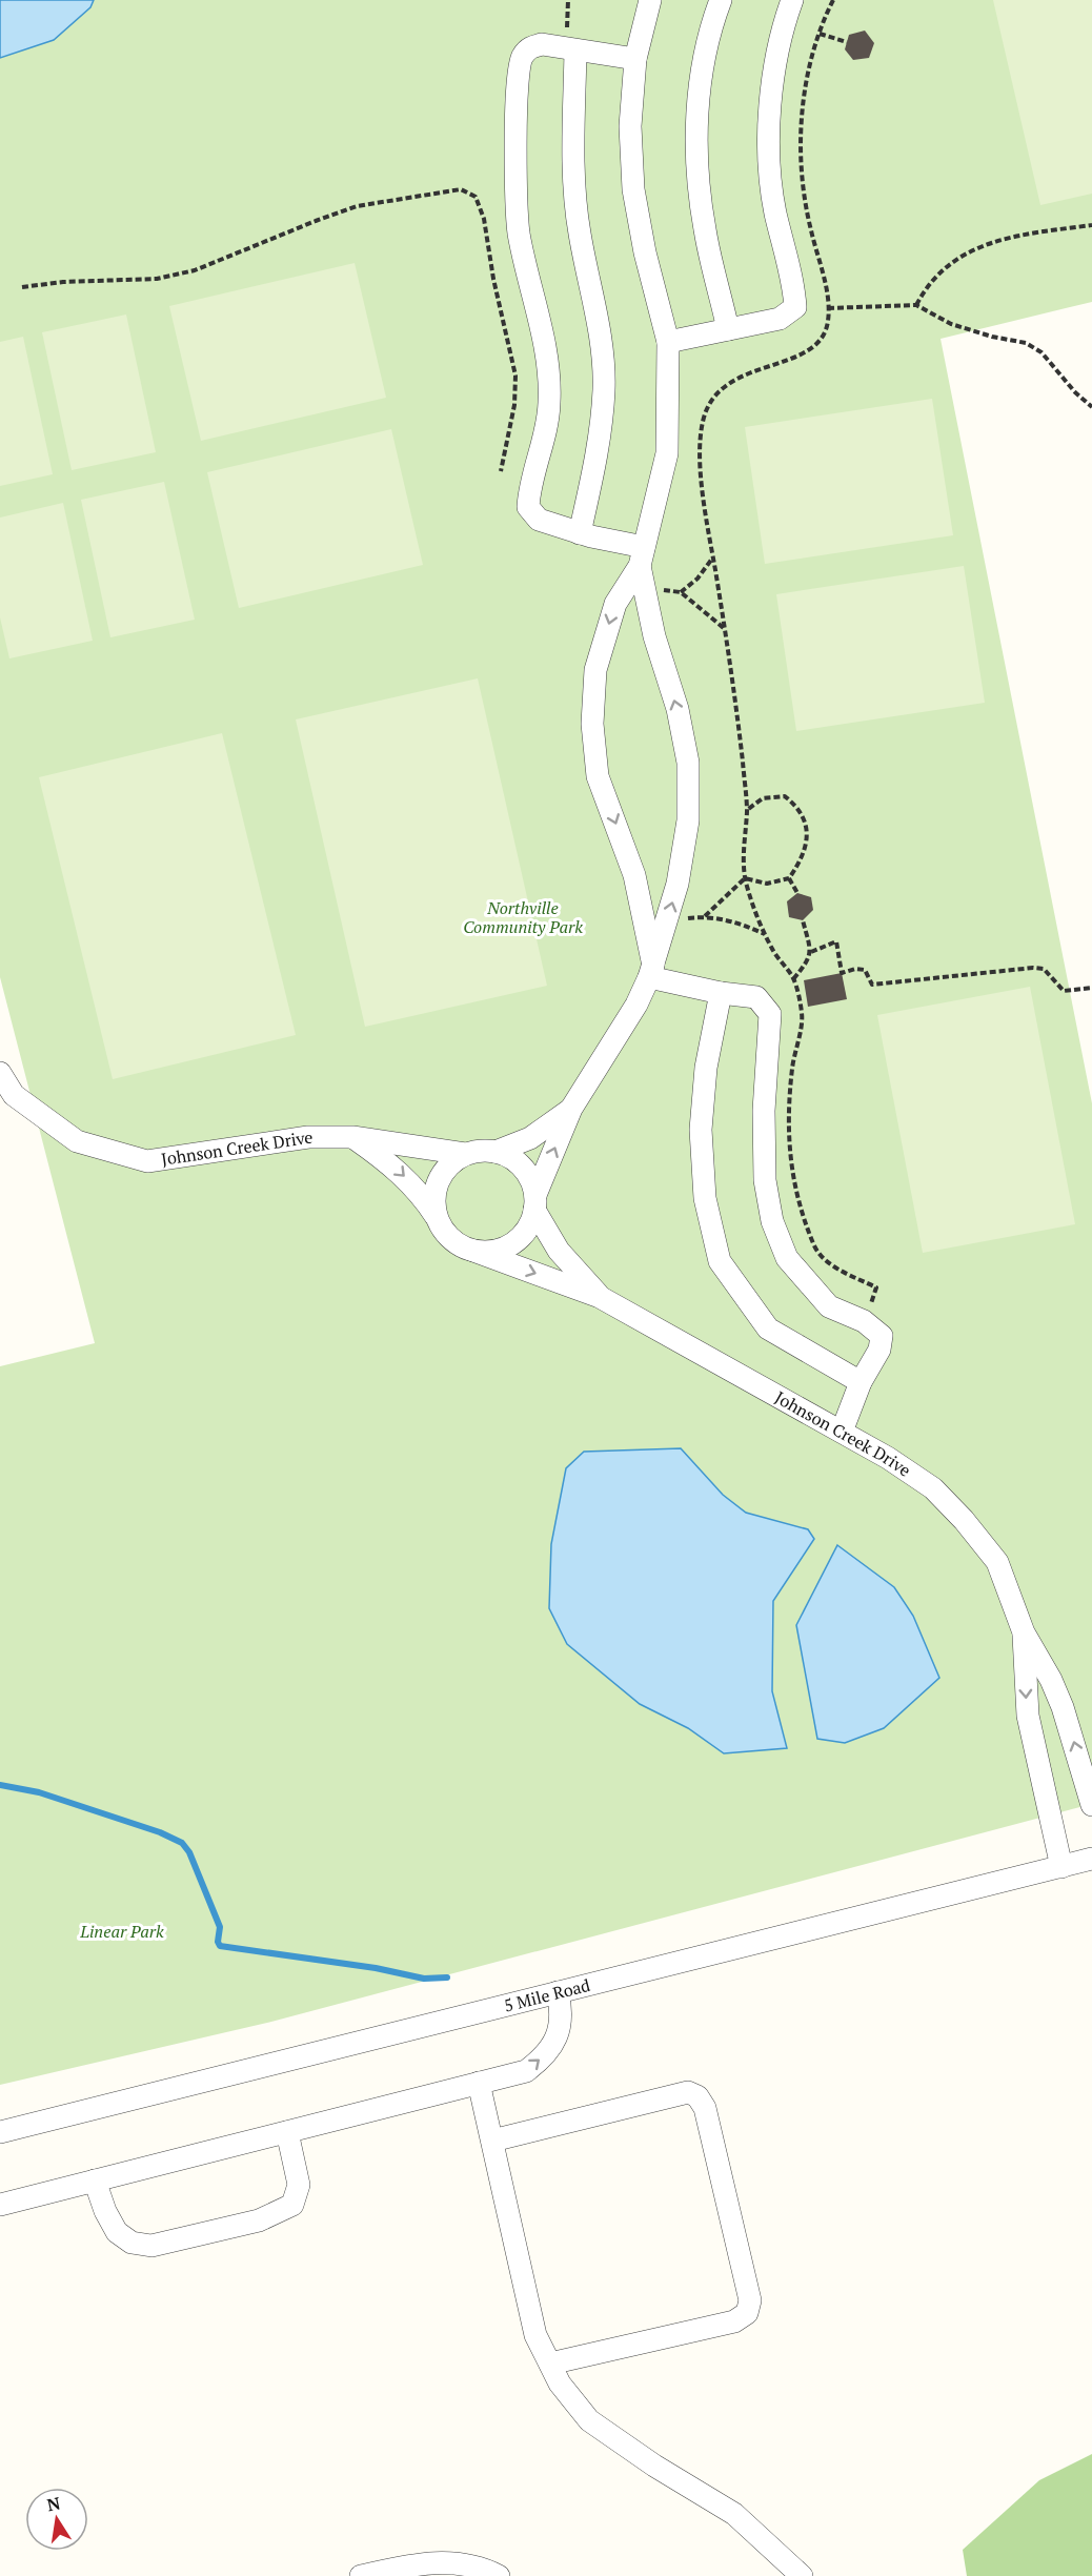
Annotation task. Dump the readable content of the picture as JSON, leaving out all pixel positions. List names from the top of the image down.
{
  "streets": {
    "street": ["Johnson Creek Drive", "5 Mile Road"]
  },
  "crossings": [
    ["Johnson Creek Drive", "5 Mile Road"]
  ],
  "parks": ["Northville Community Park", "Linear Park"],
  "north": "top"
}
